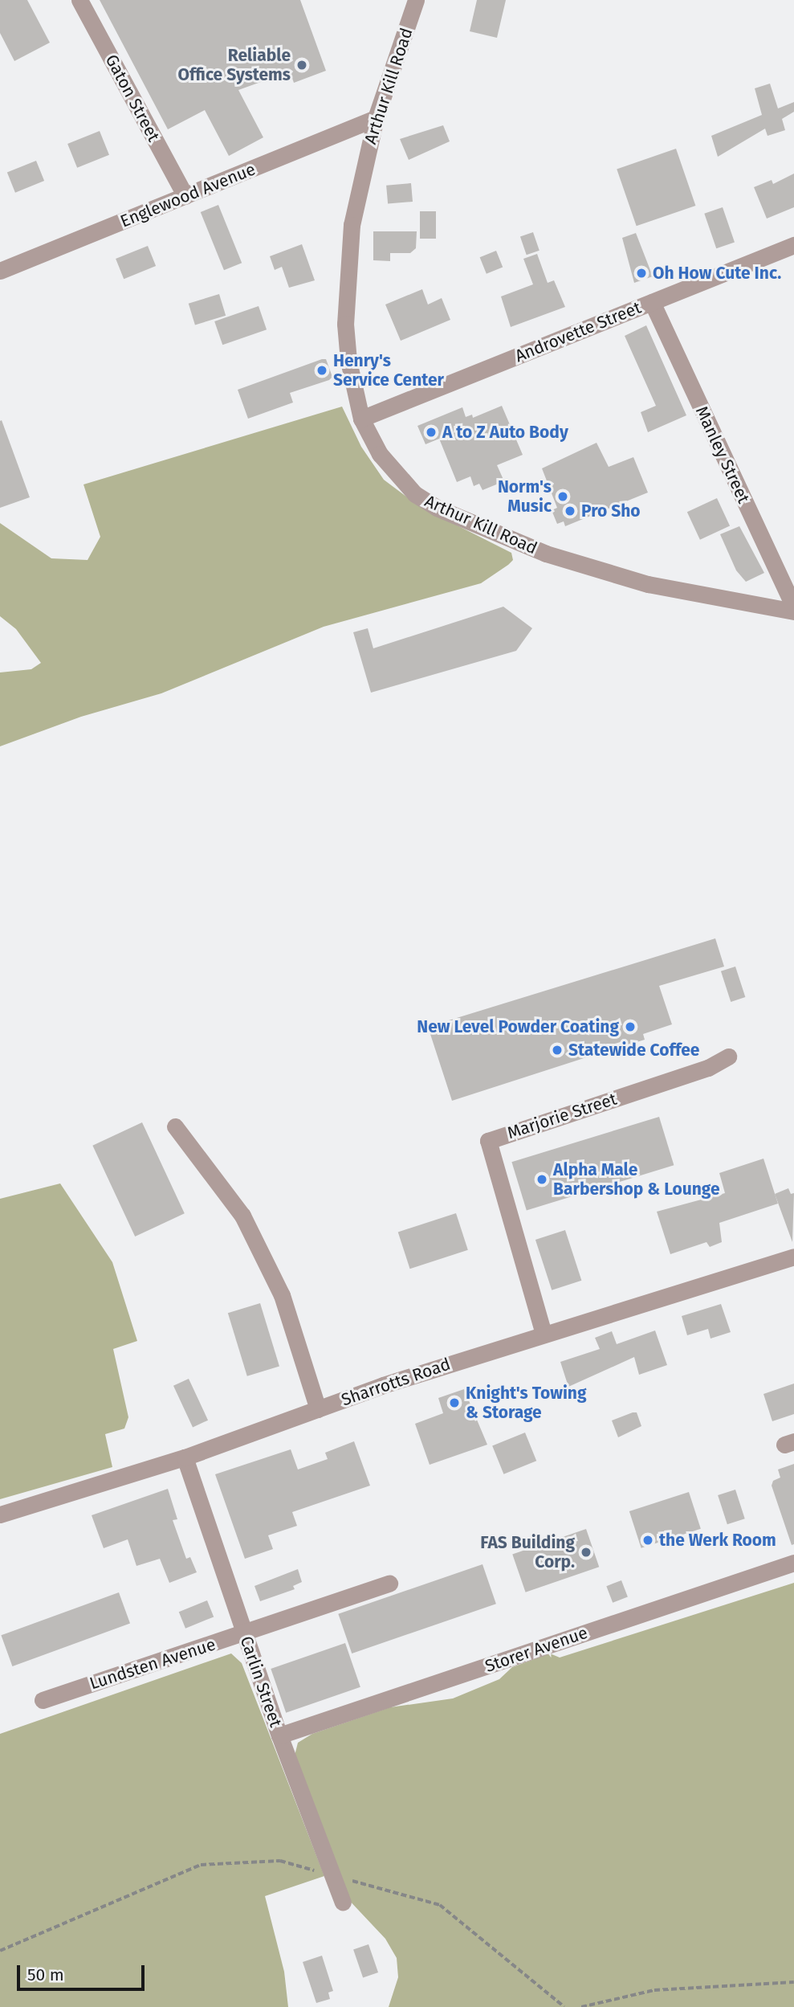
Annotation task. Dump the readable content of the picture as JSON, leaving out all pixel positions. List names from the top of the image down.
{
  "streets": {
    "street": [
      "Arthur Kill Road",
      "Gaton Street",
      "Englewood Avenue",
      "Androvette Street",
      "Manley Street",
      "Marjorie Street",
      "Sharrotts Road",
      "Storer Avenue",
      "Lundsten Avenue",
      "Carlin Street"
    ]
  },
  "crossings": [
    ["Arthur Kill Road", "Englewood Avenue"],
    ["Arthur Kill Road", "Androvette Street"],
    ["Arthur Kill Road", "Manley Street"],
    ["Gaton Street", "Englewood Avenue"],
    ["Androvette Street", "Manley Street"],
    ["Marjorie Street", "Sharrotts Road"],
    ["Sharrotts Road", "Carlin Street"],
    ["Storer Avenue", "Carlin Street"],
    ["Lundsten Avenue", "Carlin Street"]
  ],
  "places": [
    "Reliable Office Systems",
    "Oh How Cute Inc.",
    "Henry's Service Center",
    "A to Z Auto Body",
    "Norm's Music",
    "Pro Sho",
    "New Level Powder Coating",
    "Statewide Coffee",
    "Alpha Male Barbershop & Lounge",
    "Knight's Towing & Storage",
    "the Werk Room",
    "FAS Building Corp."
  ],
  "scale_bar": "50 m"
}
